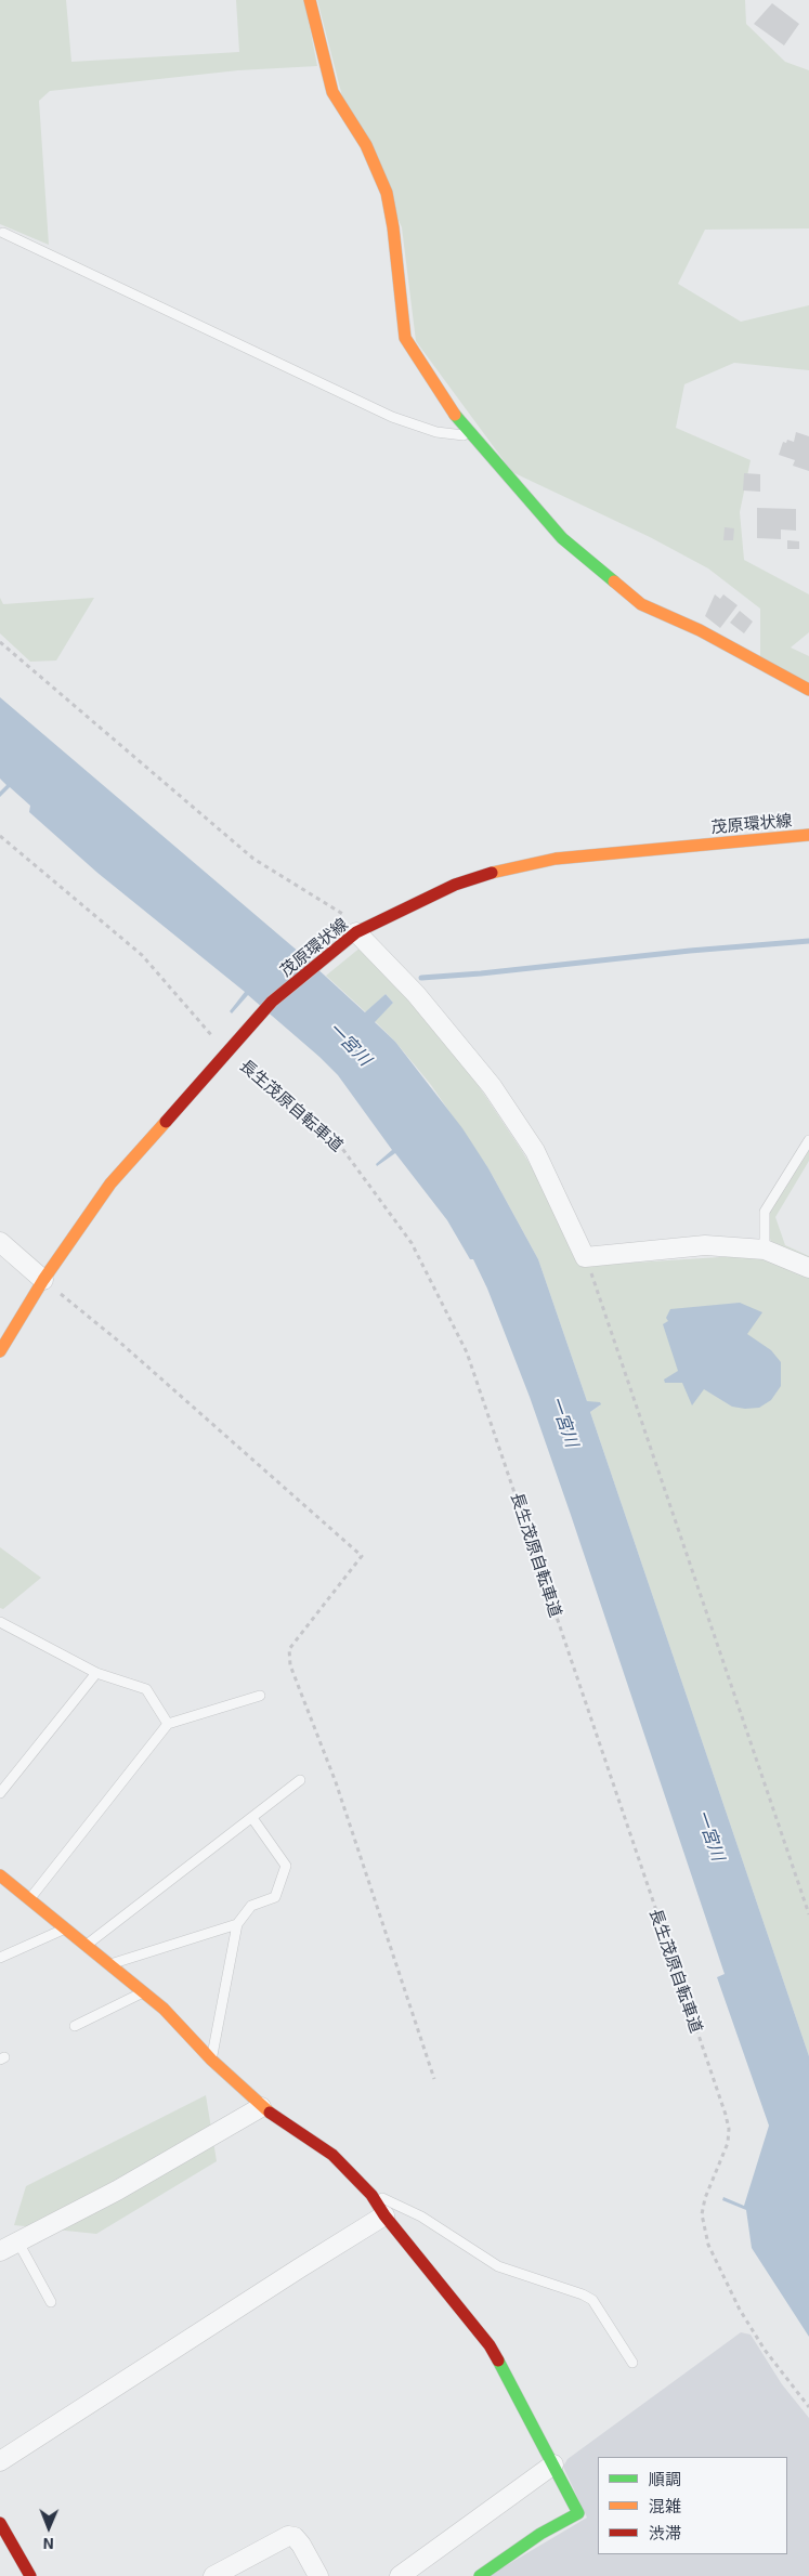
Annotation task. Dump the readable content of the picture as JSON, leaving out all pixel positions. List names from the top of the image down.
{
  "streets": {
    "main road": ["茂原環状線"],
    "path": ["長生茂原自転車道"]
  },
  "crossings": [
    ["茂原環状線", "長生茂原自転車道"]
  ],
  "water": ["一宮川"],
  "legend": ["順調", "混雑", "渋滞"],
  "north": "bottom"
}
